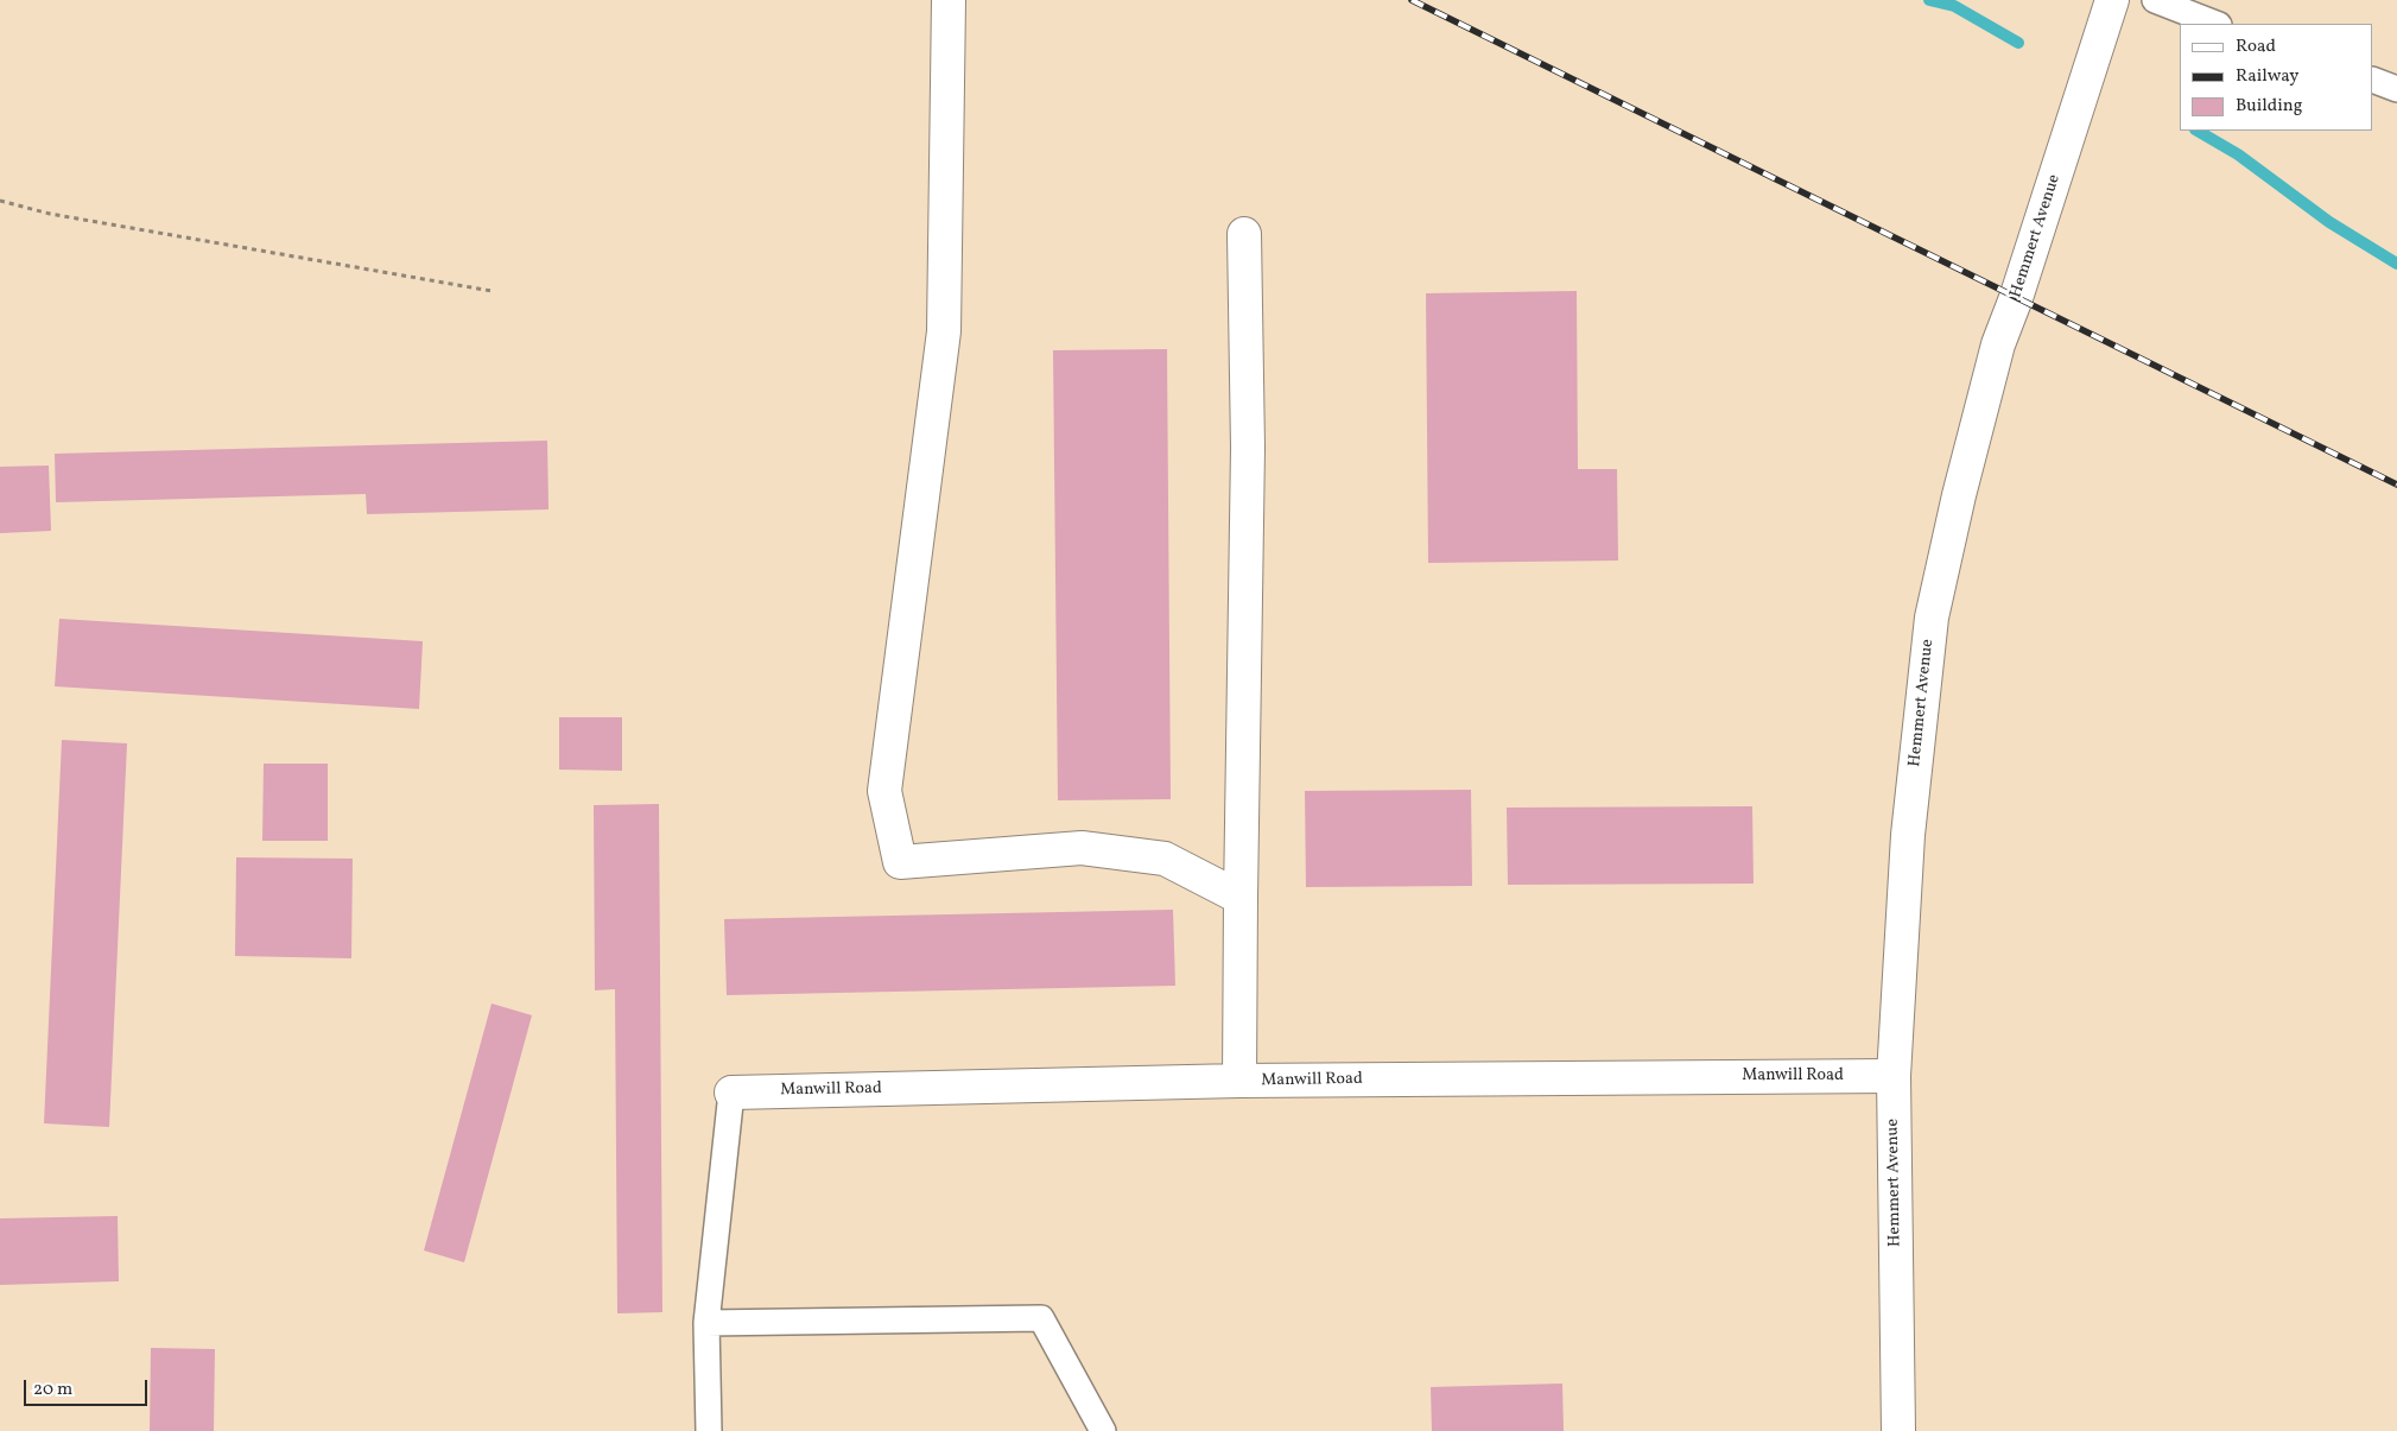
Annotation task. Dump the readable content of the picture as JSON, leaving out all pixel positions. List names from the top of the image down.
{
  "streets": {
    "street": ["Hemmert Avenue", "Manwill Road"]
  },
  "crossings": [
    ["Hemmert Avenue", "Manwill Road"]
  ],
  "legend": ["Road", "Railway", "Building"],
  "scale_bar": "20 m"
}
